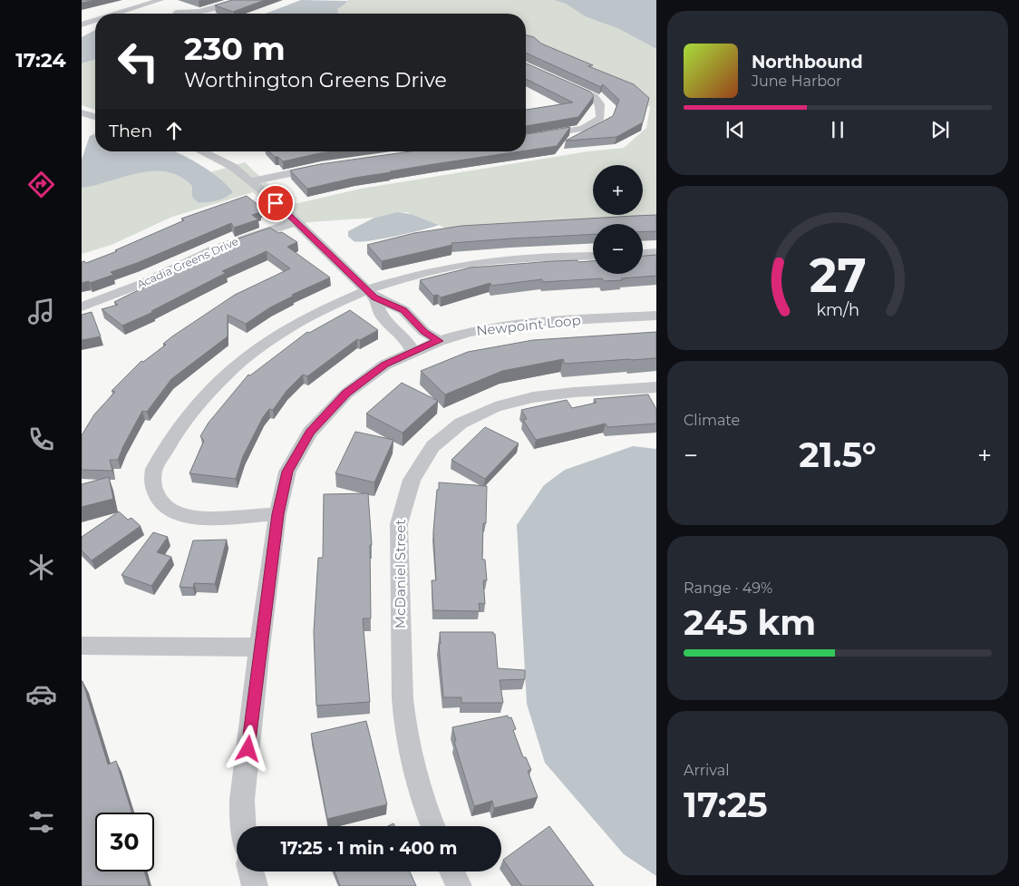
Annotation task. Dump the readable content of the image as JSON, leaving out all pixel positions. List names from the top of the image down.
{
  "streets": {
    "street": ["Acadia Greens Drive", "Newpoint Loop", "McDaniel Street"]
  },
  "page": {
    "tabs": "17:24",
    "turn": ["230 m", "Worthington Greens Drive"],
    "song": ["Northbound", "June Harbor"],
    "then": "Then",
    "map_buttons": ["+", "−"],
    "tile": [
      "Climate",
      ["Range · 49%", "245 km"],
      ["Arrival", "17:25"]
    ],
    "heat": ["−", "21.5°", "+"],
    "limit": "30",
    "trip": "17:25 · 1 min · 400 m",
    "gauge": ["27", "km/h"]
  }
}
